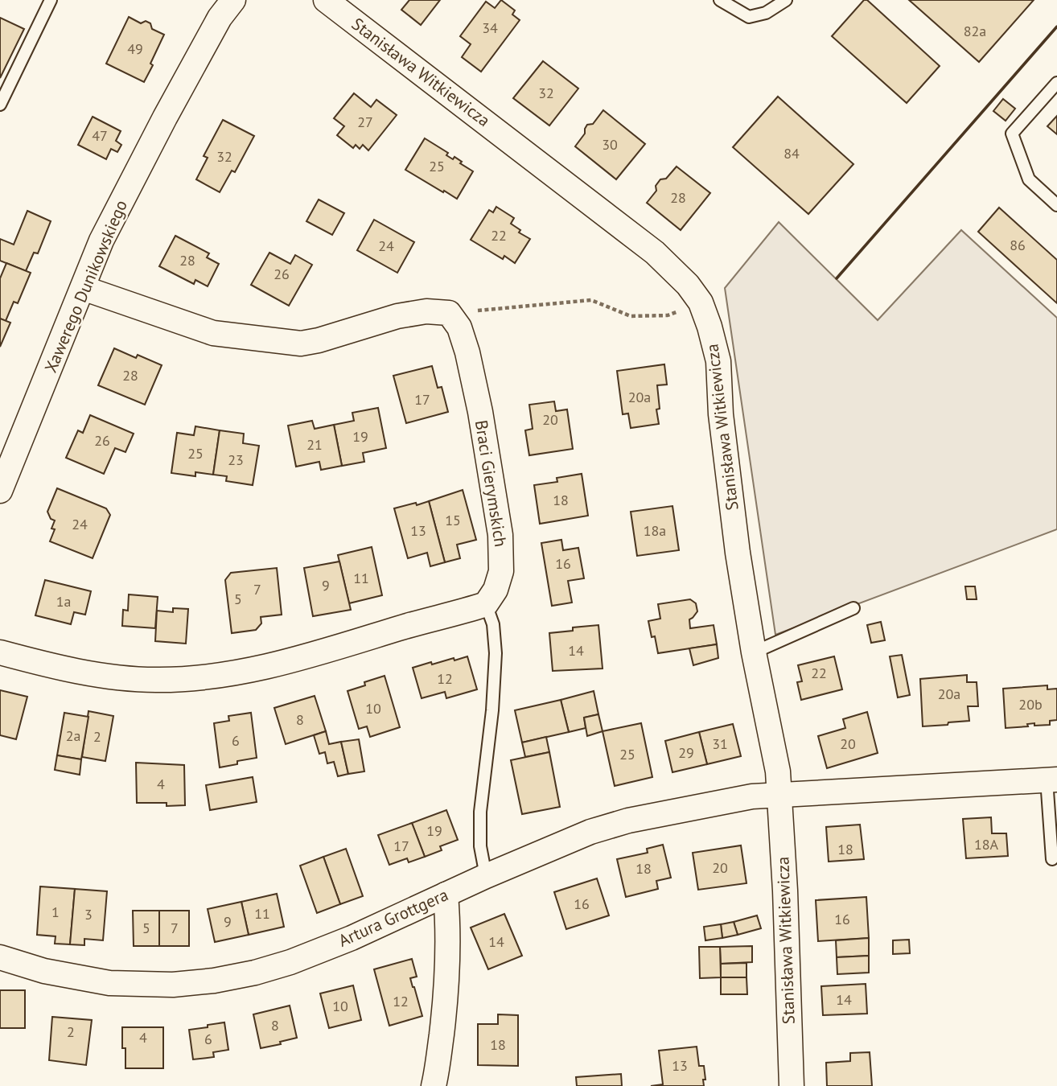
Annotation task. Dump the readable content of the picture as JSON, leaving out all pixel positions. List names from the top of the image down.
{
  "streets": {
    "street": [
      "Stanisława Witkiewicza",
      "Xawerego Dunikowskiego",
      "Braci Gierymskich",
      "Artura Grottgera"
    ]
  },
  "crossings": [
    ["Stanisława Witkiewicza", "Artura Grottgera"]
  ],
  "house_numbers": [
    "34",
    "82a",
    "49",
    "32",
    "27",
    "47",
    "30",
    "84",
    "32",
    "25",
    "28",
    "22",
    "86",
    "24",
    "28",
    "26",
    "28",
    "20a",
    "17",
    "20",
    "19",
    "26",
    "21",
    "25",
    "23",
    "18",
    "15",
    "24",
    "13",
    "18a",
    "16",
    "11",
    "9",
    "7",
    "5",
    "1a",
    "14",
    "22",
    "12",
    "20a",
    "20b",
    "10",
    "8",
    "2a",
    "2",
    "6",
    "31",
    "20",
    "29",
    "25",
    "4",
    "19",
    "18A",
    "17",
    "18",
    "20",
    "18",
    "16",
    "1",
    "11",
    "3",
    "16",
    "9",
    "5",
    "7",
    "14",
    "14",
    "12",
    "10",
    "8",
    "2",
    "4",
    "6",
    "18",
    "13"
  ]
}
